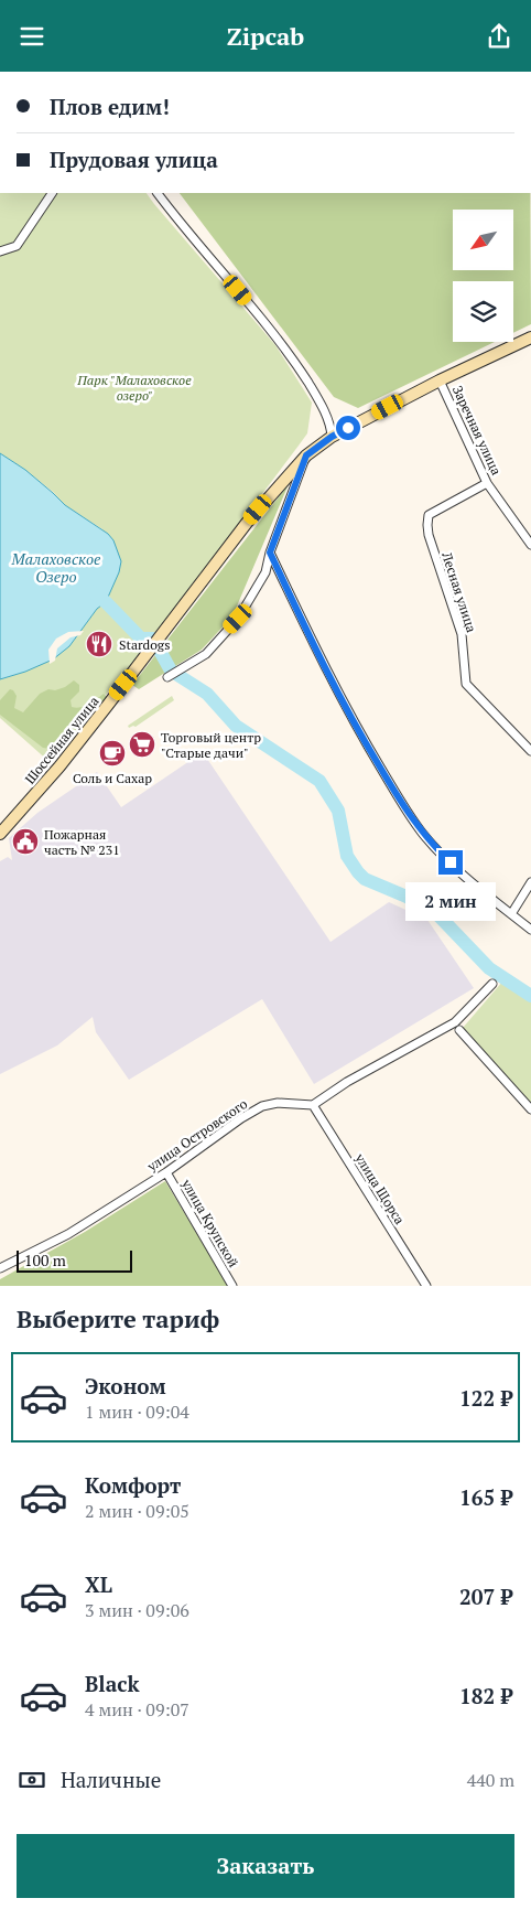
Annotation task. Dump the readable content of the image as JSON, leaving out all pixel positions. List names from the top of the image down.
{
  "streets": {
    "main road": ["Шоссейная улица"],
    "street": [
      "Заречная улица",
      "Лесная улица",
      "улица Островского",
      "улица Щорса",
      "улица Крупской"
    ]
  },
  "crossings": [
    ["Заречная улица", "Лесная улица"],
    ["Заречная улица", "Шоссейная улица"],
    ["улица Островского", "улица Щорса"],
    ["улица Островского", "улица Крупской"]
  ],
  "water": ["Малаховское Озеро"],
  "parks": ["Парк \"Малаховское озеро\""],
  "places": {
    "restaurant": ["Stardogs"],
    "supermarket": ["Торговый центр \"Старые дачи\""],
    "cafe": ["Соль и Сахар"],
    "public building": ["Пожарная часть № 231"]
  },
  "scale_bar": "100 m",
  "north": "bottom left",
  "page": {
    "header": "Zipcab",
    "banner": ["Плов едим!", "Прудовая улица"],
    "bubble": "2 мин",
    "scale": "100 m",
    "heading": "Выберите тариф",
    "list": [
      {
        "name": "Эконом",
        "note": "1 мин · 09:04",
        "value": "122 ₽"
      },
      {
        "name": "Комфорт",
        "note": "2 мин · 09:05",
        "value": "165 ₽"
      },
      {
        "name": "XL",
        "note": "3 мин · 09:06",
        "value": "207 ₽"
      },
      {
        "name": "Black",
        "note": "4 мин · 09:07",
        "value": "182 ₽"
      }
    ],
    "pay": ["Наличные", "440 m"],
    "buttons": "Заказать"
  }
}
